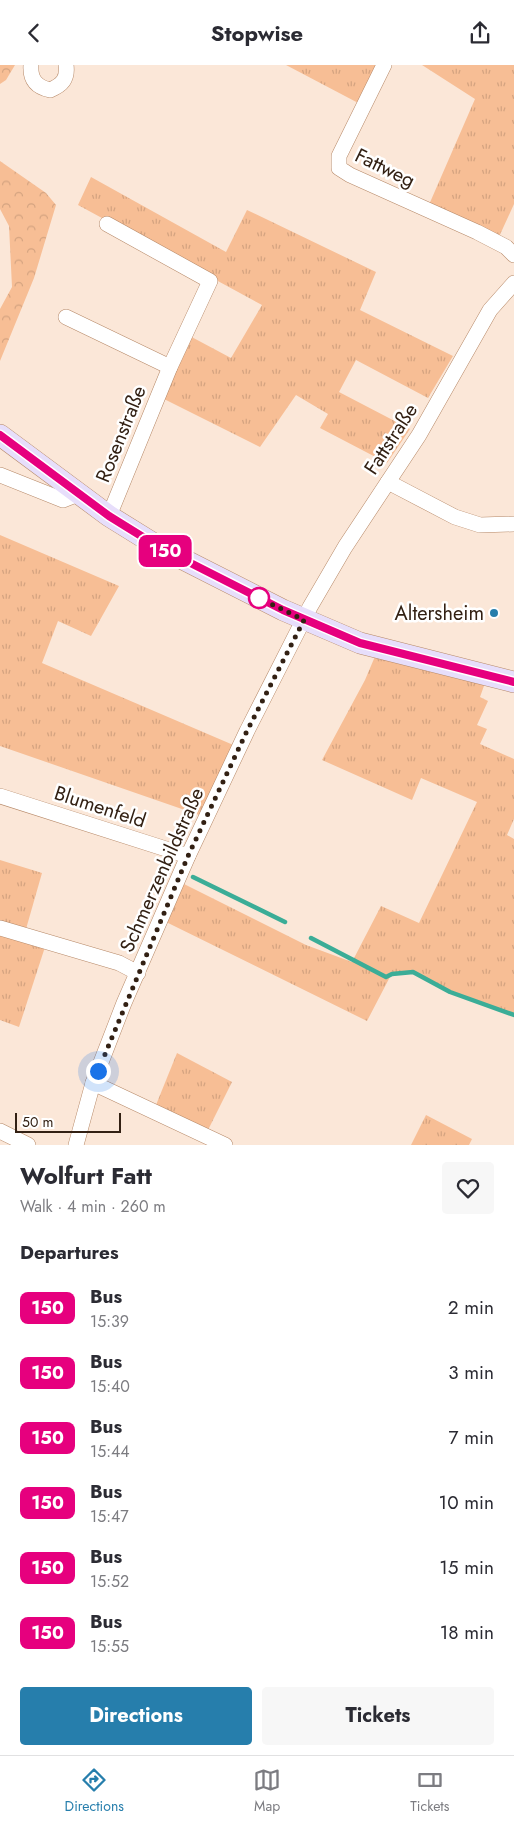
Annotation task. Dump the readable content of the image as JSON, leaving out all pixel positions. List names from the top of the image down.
{
  "streets": {
    "street": [
      "Fattweg",
      "Rosenstraße",
      "Fattstraße",
      "Blumenfeld",
      "Schmerzenbildstraße"
    ]
  },
  "crossings": [
    ["Fattstraße", "Schmerzenbildstraße"],
    ["Blumenfeld", "Schmerzenbildstraße"]
  ],
  "places": ["Altersheim"],
  "lines": ["bus line 150"],
  "scale_bar": "50 m",
  "page": {
    "header": "Stopwise",
    "on_map": "150",
    "scale": "50 m",
    "heading": [
      ["Wolfurt Fatt", "Walk · 4 min · 260 m"],
      "Departures"
    ],
    "list": [
      {
        "mark": "150",
        "name": "Bus",
        "note": "15:39",
        "value": "2 min"
      },
      {
        "mark": "150",
        "name": "Bus",
        "note": "15:40",
        "value": "3 min"
      },
      {
        "mark": "150",
        "name": "Bus",
        "note": "15:44",
        "value": "7 min"
      },
      {
        "mark": "150",
        "name": "Bus",
        "note": "15:47",
        "value": "10 min"
      },
      {
        "mark": "150",
        "name": "Bus",
        "note": "15:52",
        "value": "15 min"
      },
      {
        "mark": "150",
        "name": "Bus",
        "note": "15:55",
        "value": "18 min"
      }
    ],
    "buttons": ["Directions", "Tickets"],
    "tabs": ["Directions", "Map", "Tickets"]
  }
}
